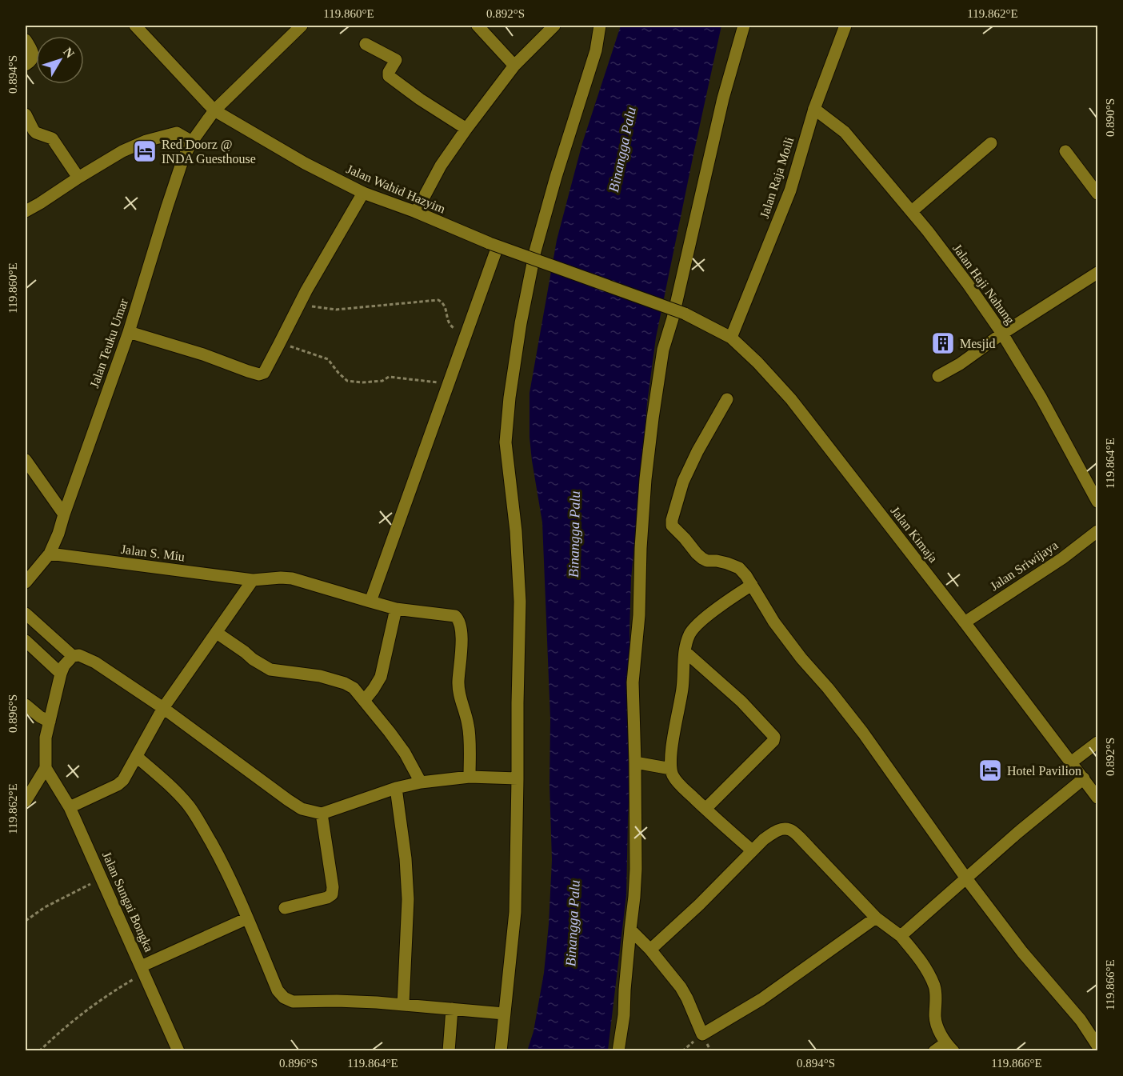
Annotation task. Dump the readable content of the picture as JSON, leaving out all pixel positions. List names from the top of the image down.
{
  "streets": {
    "street": [
      "Jalan Raja Moili",
      "Jalan Wahid Hazyim",
      "Jalan Haji Nahung",
      "Jalan Teuku Umar",
      "Jalan Kimaja",
      "Jalan S. Miu",
      "Jalan Sriwijaya",
      "Jalan Sungai Bongka"
    ]
  },
  "crossings": [
    ["Jalan Raja Moili", "Jalan Haji Nahung"],
    ["Jalan Raja Moili", "Jalan Kimaja"],
    ["Jalan Wahid Hazyim", "Jalan Teuku Umar"],
    ["Jalan Wahid Hazyim", "Jalan Kimaja"],
    ["Jalan Teuku Umar", "Jalan S. Miu"],
    ["Jalan Kimaja", "Jalan Sriwijaya"]
  ],
  "water": ["Binangga Palu"],
  "places": {
    "hotel": ["Red Doorz @ INDA Guesthouse", "Hotel Pavilion"],
    "building": ["Mesjid"]
  },
  "north": "top right",
  "coordinates": [
    "119.860°E",
    "0.892°S",
    "119.862°E",
    "0.894°S",
    "0.890°S",
    "119.864°E",
    "0.896°S",
    "119.866°E"
  ]
}
